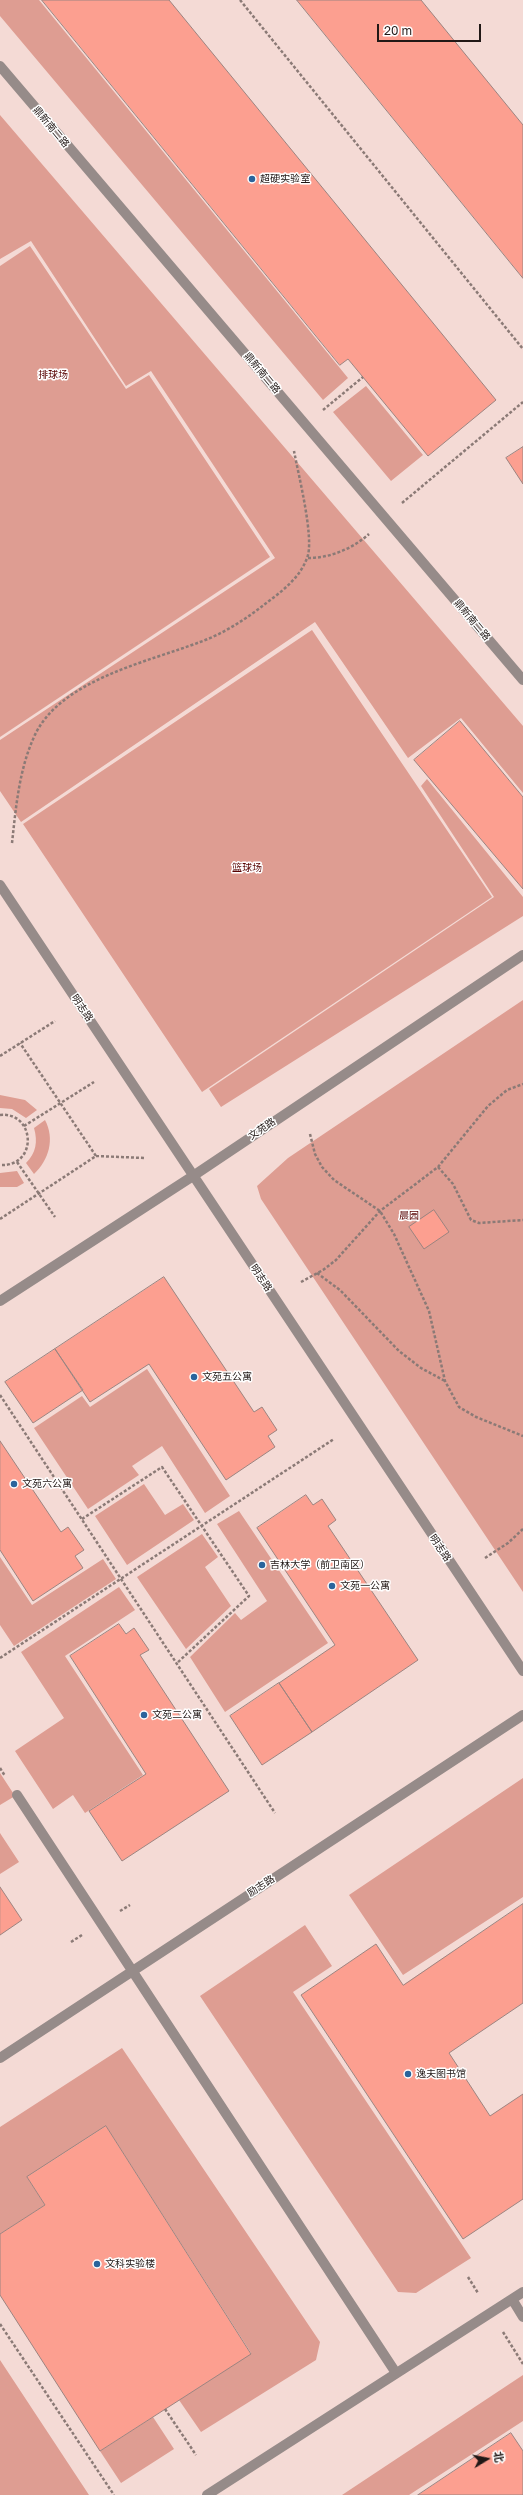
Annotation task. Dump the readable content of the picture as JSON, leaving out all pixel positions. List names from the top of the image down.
{
  "streets": {
    "lane": [
      "鼎新南二路",
      "明志路",
      "文苑路",
      "励志路"
    ]
  },
  "crossings": [
    ["明志路", "文苑路"]
  ],
  "parks": ["排球场", "篮球场", "晨园"],
  "places": [
    "超硬实验室",
    "文苑五公寓",
    "文苑六公寓",
    "吉林大学（前卫南区）",
    "文苑一公寓",
    "文苑二公寓",
    "逸夫图书馆",
    "文科实验楼"
  ],
  "scale_bar": "20 m",
  "north": "right"
}
